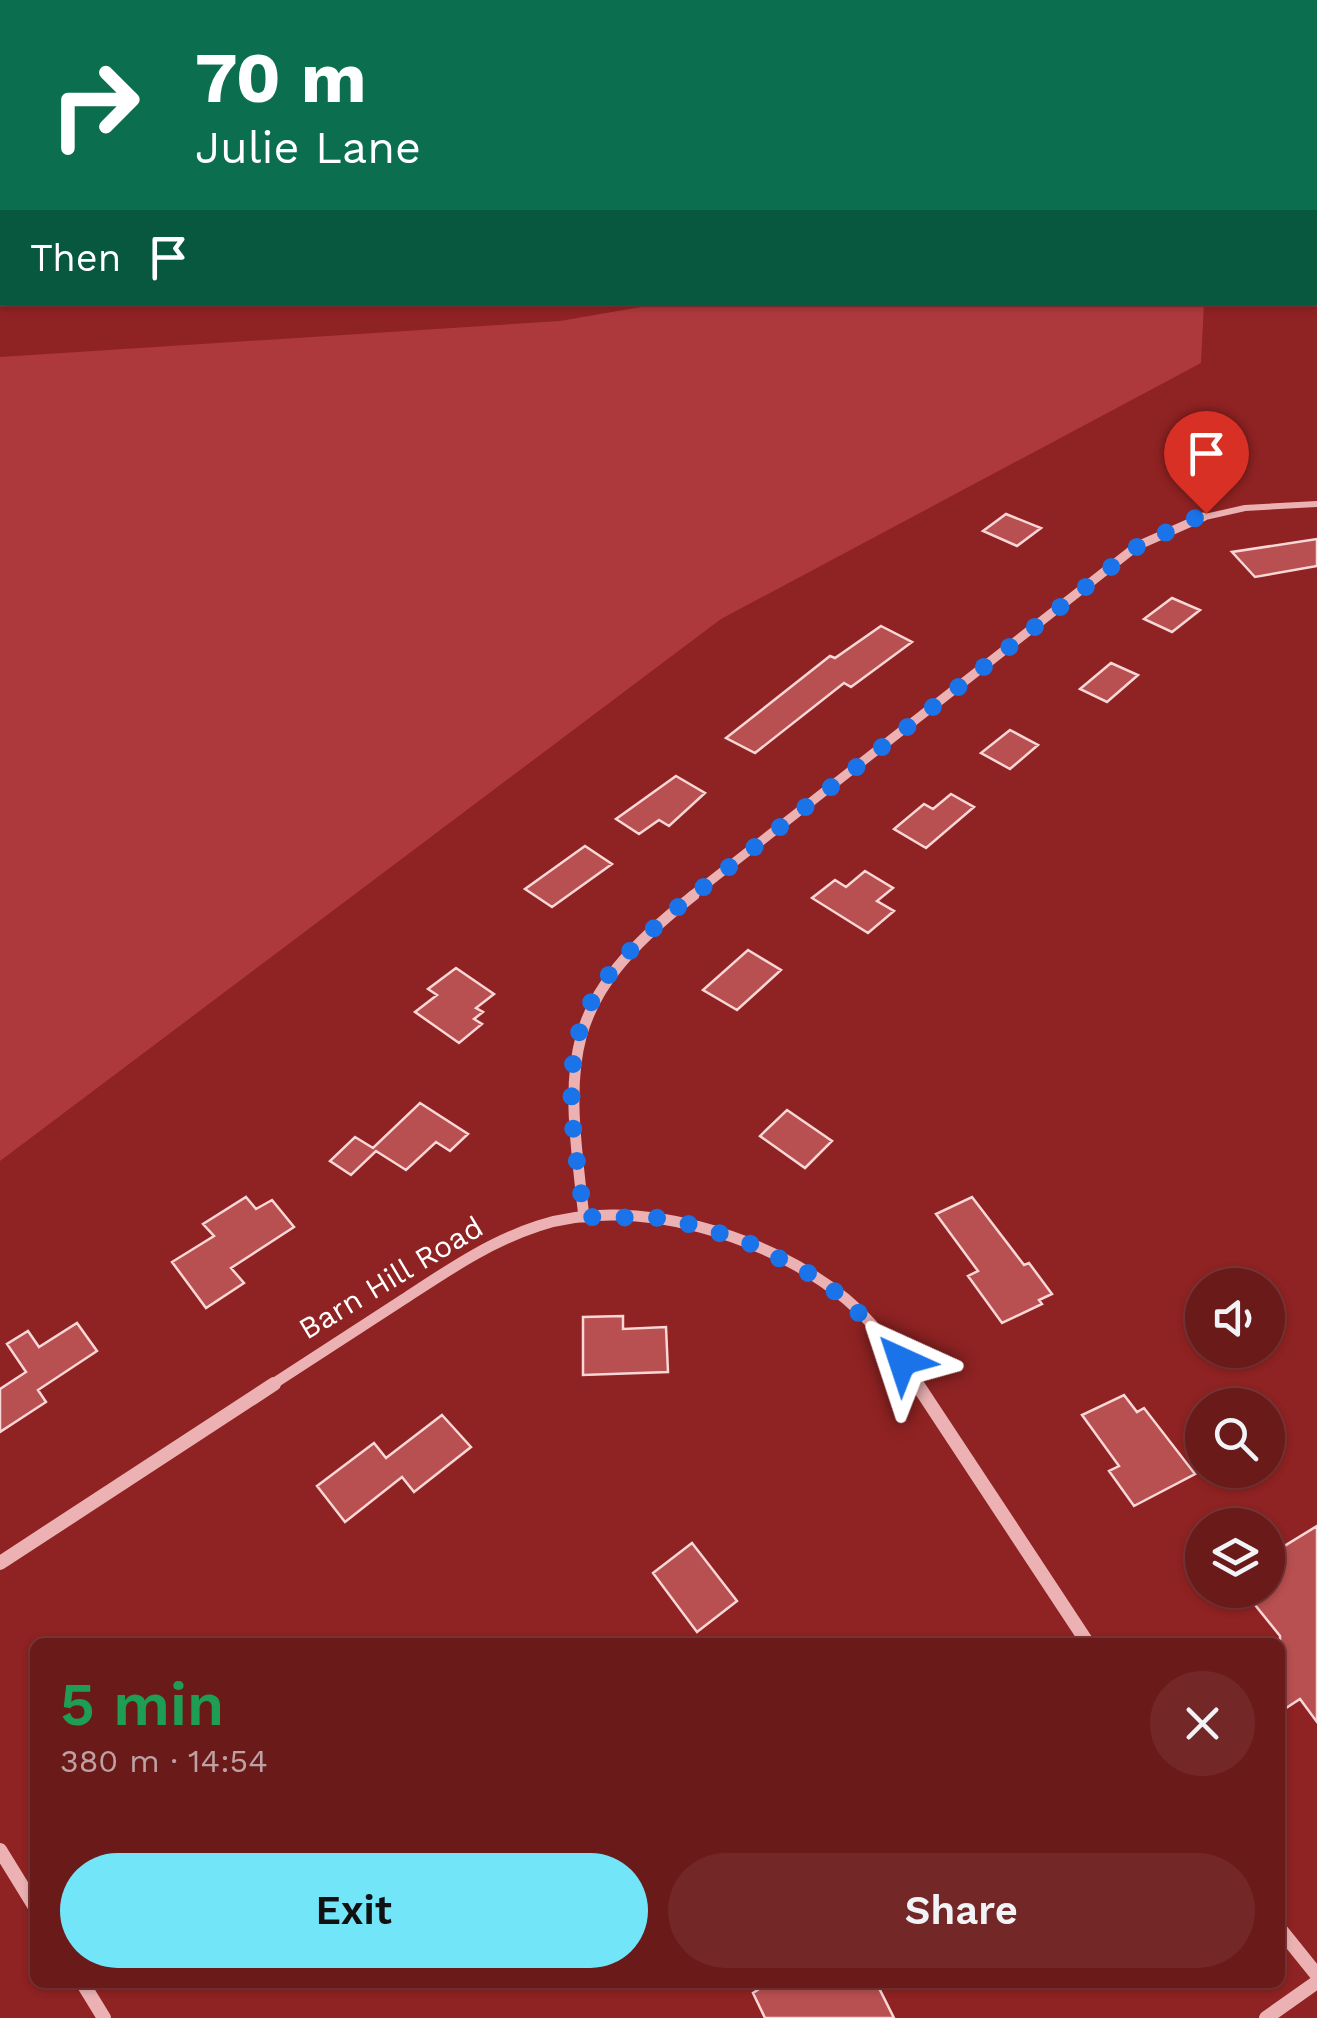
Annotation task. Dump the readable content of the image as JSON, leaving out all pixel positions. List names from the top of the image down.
{
  "streets": {
    "street": ["Barn Hill Road"]
  },
  "page": {
    "turn": ["70 m", "Julie Lane"],
    "then": "Then",
    "heading": ["5 min", "380 m · 14:54"],
    "buttons": ["Exit", "Share"]
  }
}
